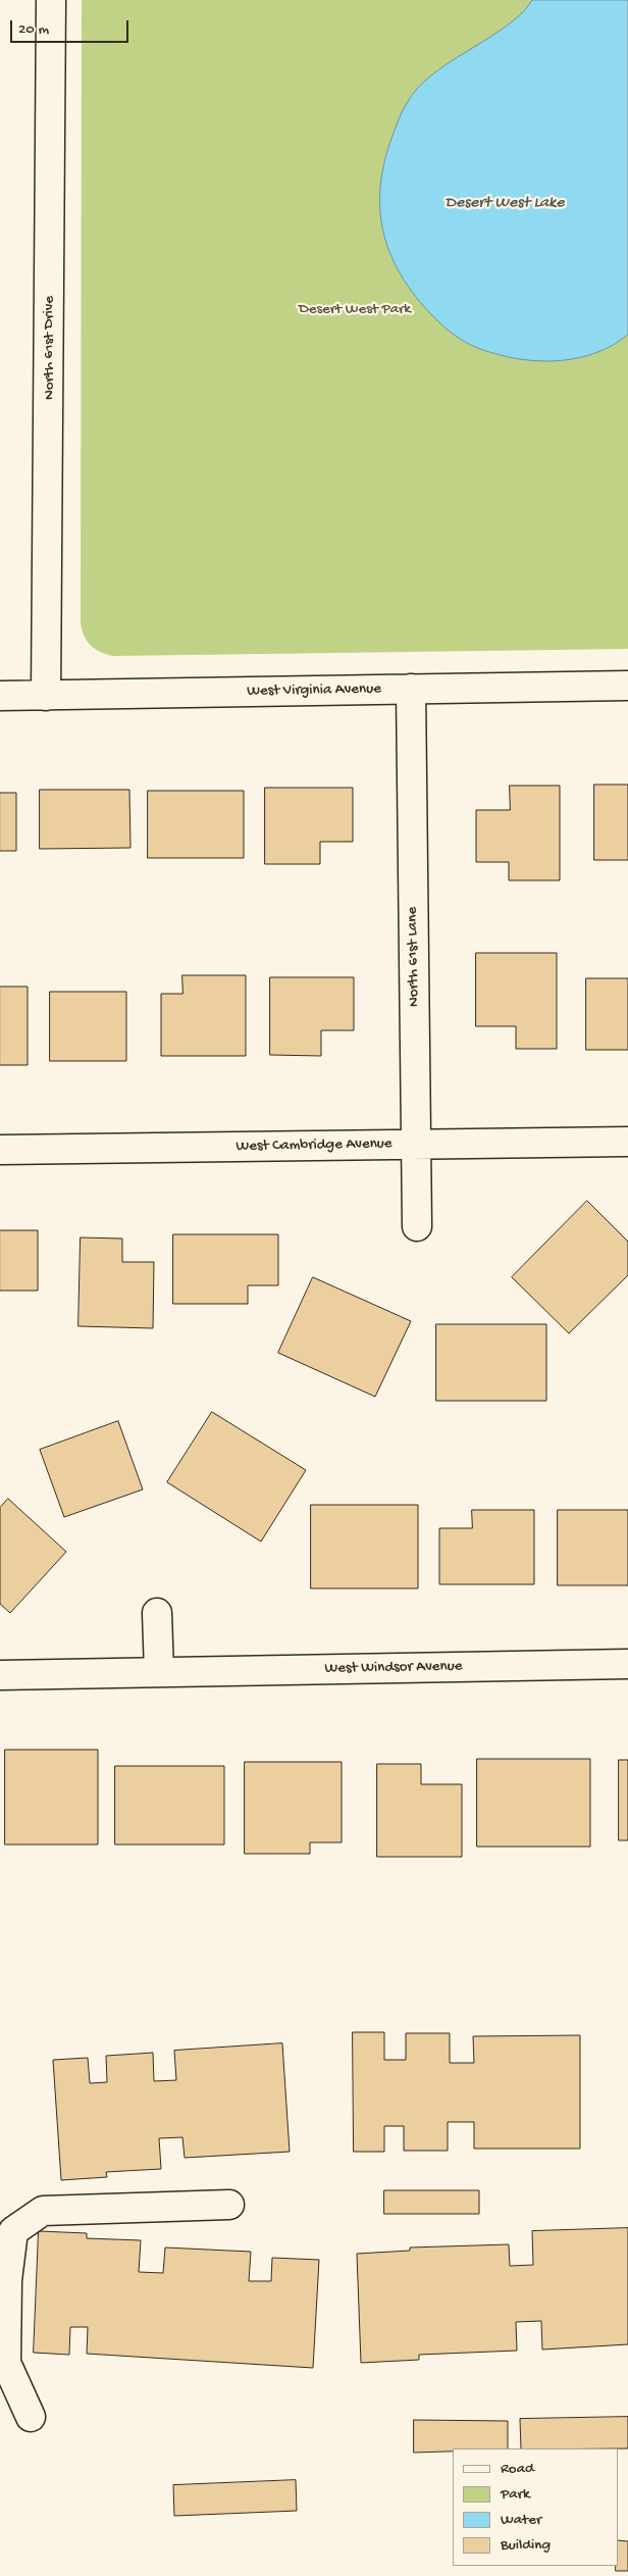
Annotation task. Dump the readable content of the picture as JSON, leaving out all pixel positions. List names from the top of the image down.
{
  "streets": {
    "street": [
      "North 61st Drive",
      "West Virginia Avenue",
      "North 61st Lane",
      "West Cambridge Avenue",
      "West Windsor Avenue"
    ]
  },
  "crossings": [
    ["North 61st Drive", "West Virginia Avenue"],
    ["West Virginia Avenue", "North 61st Lane"],
    ["North 61st Lane", "West Cambridge Avenue"]
  ],
  "water": ["Desert West Lake"],
  "parks": ["Desert West Park"],
  "legend": [
    "Road",
    "Park",
    "Water",
    "Building"
  ],
  "scale_bar": "20 m"
}
